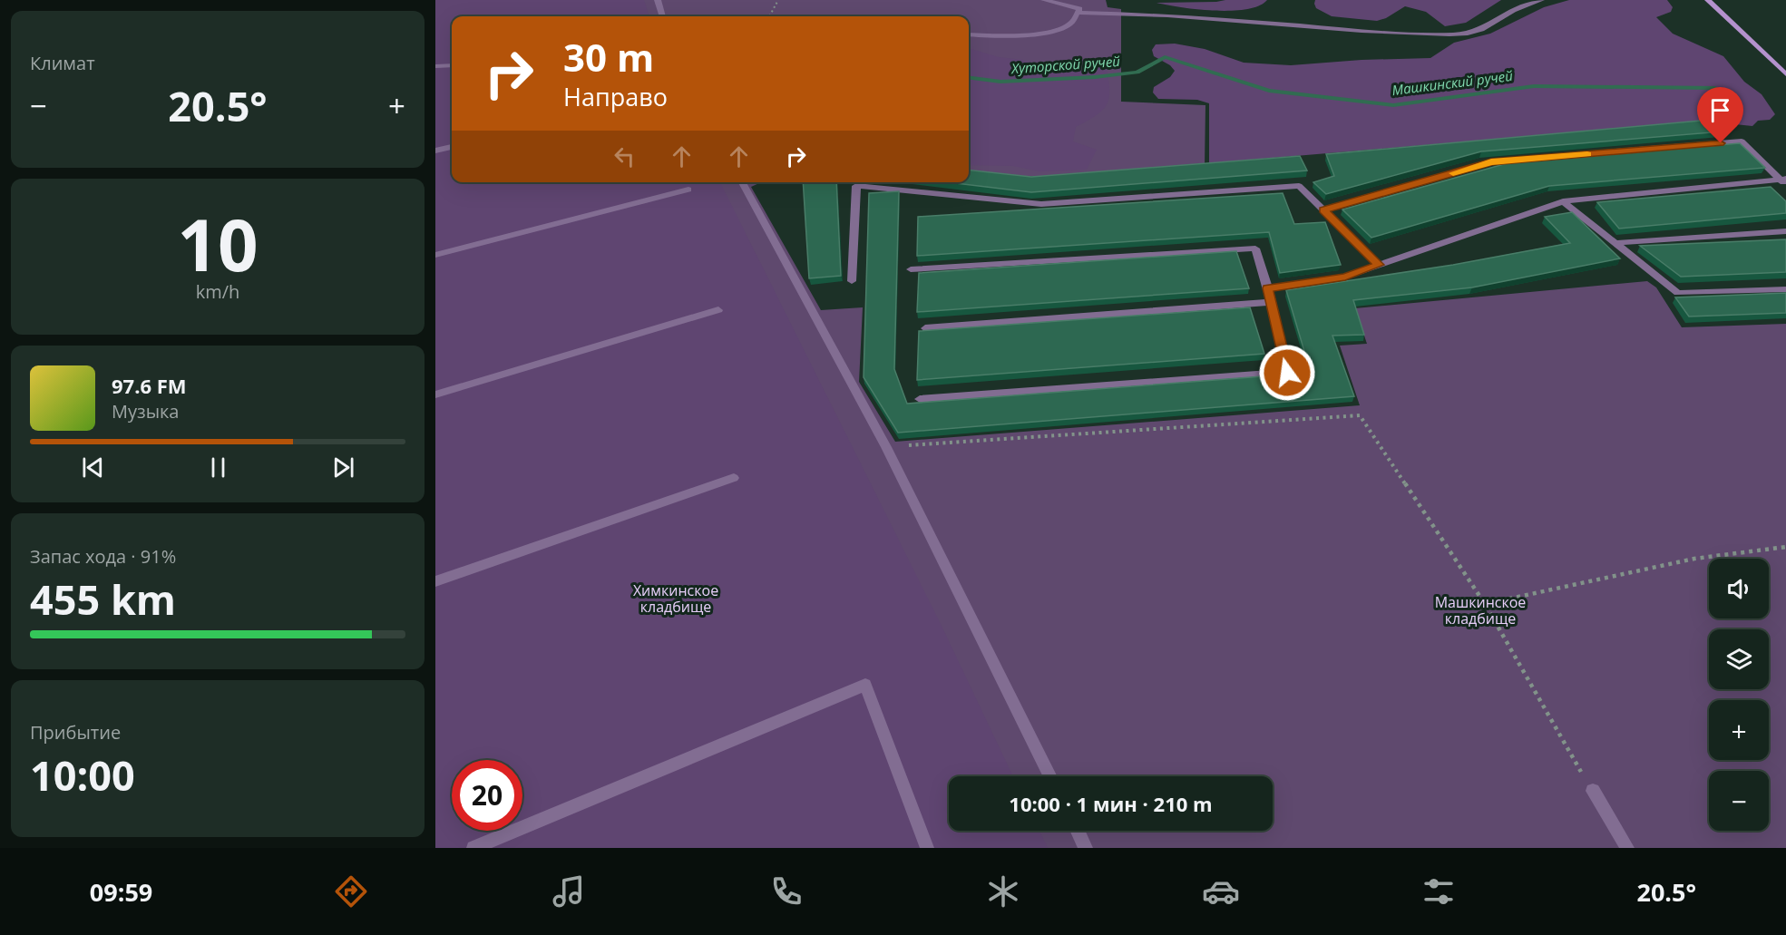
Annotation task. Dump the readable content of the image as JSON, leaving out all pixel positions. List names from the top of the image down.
{
  "water": ["Хуторской ручей", "Машкинский ручей"],
  "parks": ["Химкинское кладбище", "Машкинское кладбище"],
  "page": {
    "tile": [
      "Климат",
      ["10", "km/h"],
      ["Запас хода · 91%", "455 km"],
      ["Прибытие", "10:00"]
    ],
    "turn": ["30 m", "Направо"],
    "heat": ["−", "20.5°", "+"],
    "song": ["97.6 FM", "Музыка"],
    "map_buttons": ["+", "−"],
    "limit": "20",
    "trip": "10:00 · 1 мин · 210 m",
    "tabs": ["09:59", "20.5°"]
  }
}
